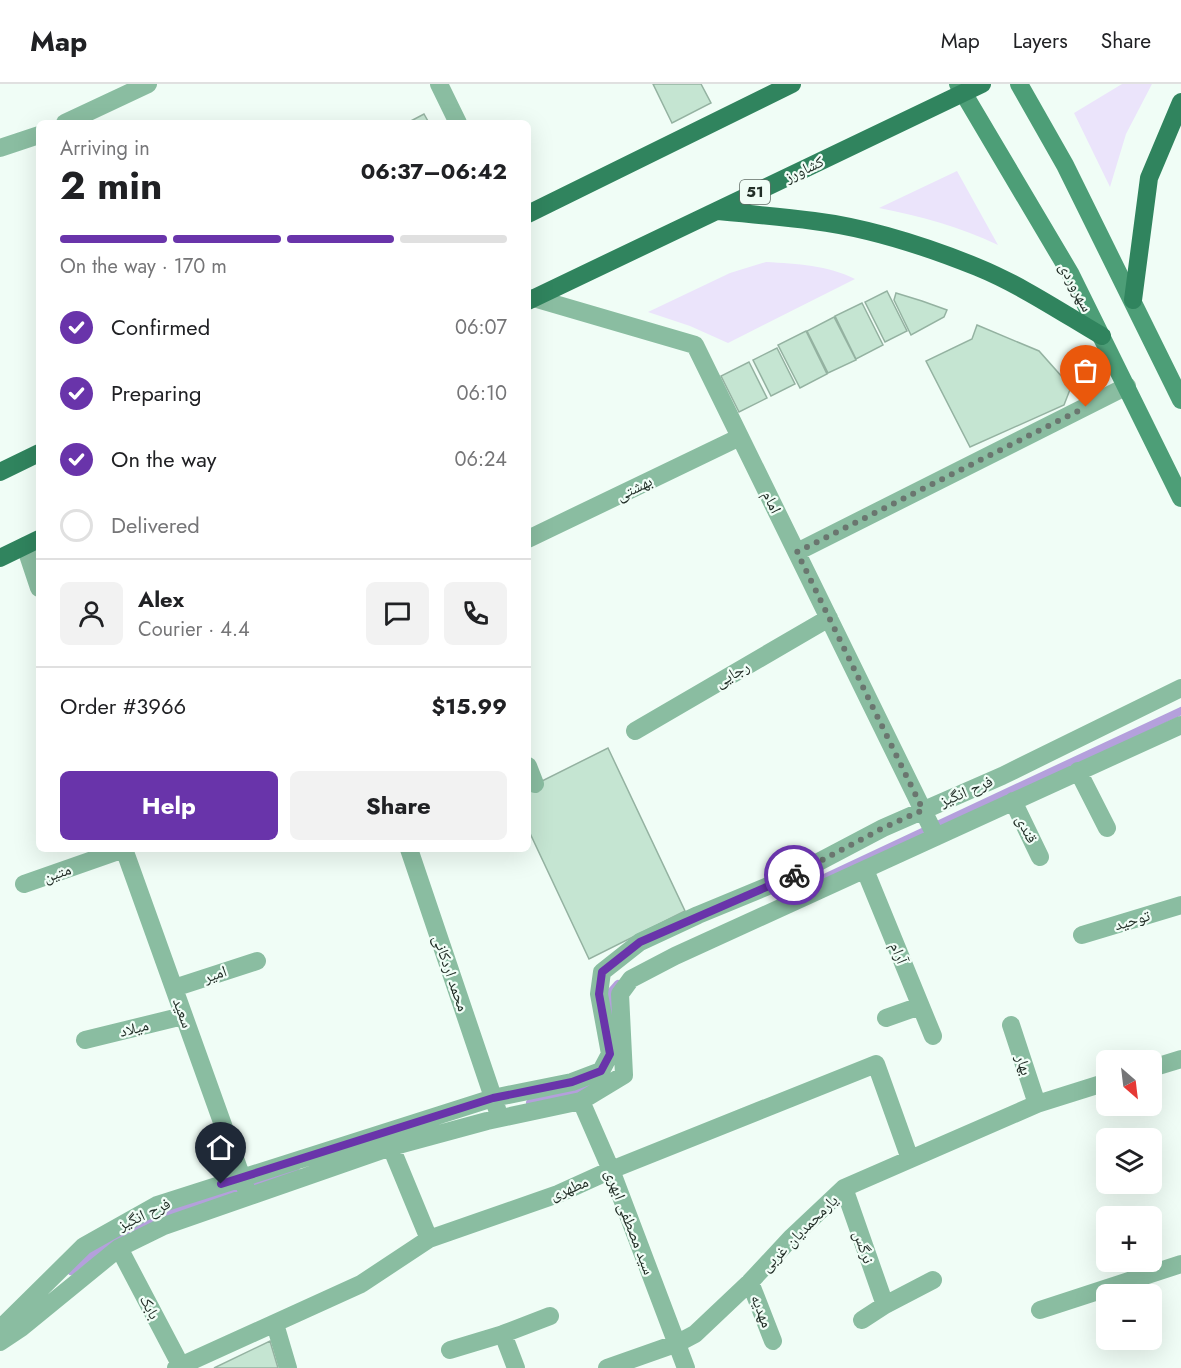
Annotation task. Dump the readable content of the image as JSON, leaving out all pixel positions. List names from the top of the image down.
{
  "streets": {
    "main road": ["کشاورز", "51", "سهروردی"],
    "street": [
      "بهشتی",
      "امام",
      "رجایی",
      "فرح انگیز",
      "قندی",
      "متین",
      "توحید",
      "آرام",
      "محمد اردکانی",
      "امیر",
      "سعید",
      "میلاد",
      "بهار",
      "مطهری",
      "سید مصطفی ابهری",
      "یارمحمدیان غربی",
      "نرگس",
      "بابک",
      "مهدیه"
    ]
  },
  "crossings": [
    ["کشاورز", "سهروردی"],
    ["کشاورز", "امام"],
    ["بهشتی", "امام"],
    ["امام", "رجایی"],
    ["امام", "فرح انگیز"],
    ["فرح انگیز", "محمد اردکانی"],
    ["فرح انگیز", "سعید"],
    ["امیر", "سعید"],
    ["سعید", "میلاد"],
    ["بهار", "یارمحمدیان غربی"],
    ["مطهری", "سید مصطفی ابهری"],
    ["مطهری", "یارمحمدیان غربی"],
    ["مطهری", "بابک"],
    ["سید مصطفی ابهری", "یارمحمدیان غربی"],
    ["یارمحمدیان غربی", "نرگس"],
    ["یارمحمدیان غربی", "مهدیه"]
  ],
  "north": "bottom right",
  "page": {
    "header": "Map",
    "nav": ["Map", "Layers", "Share"],
    "heading": ["2 min", "Arriving in", "06:37–06:42"],
    "panel": [
      "Alex",
      "Courier · 4.4",
      "Order #3966",
      "$15.99"
    ],
    "bar": "On the way · 170 m",
    "list": [
      ["Confirmed", "06:07"],
      ["Preparing", "06:10"],
      ["On the way", "06:24"],
      "Delivered"
    ],
    "buttons": ["Help", "Share"],
    "map_buttons": ["+", "−"]
  }
}
